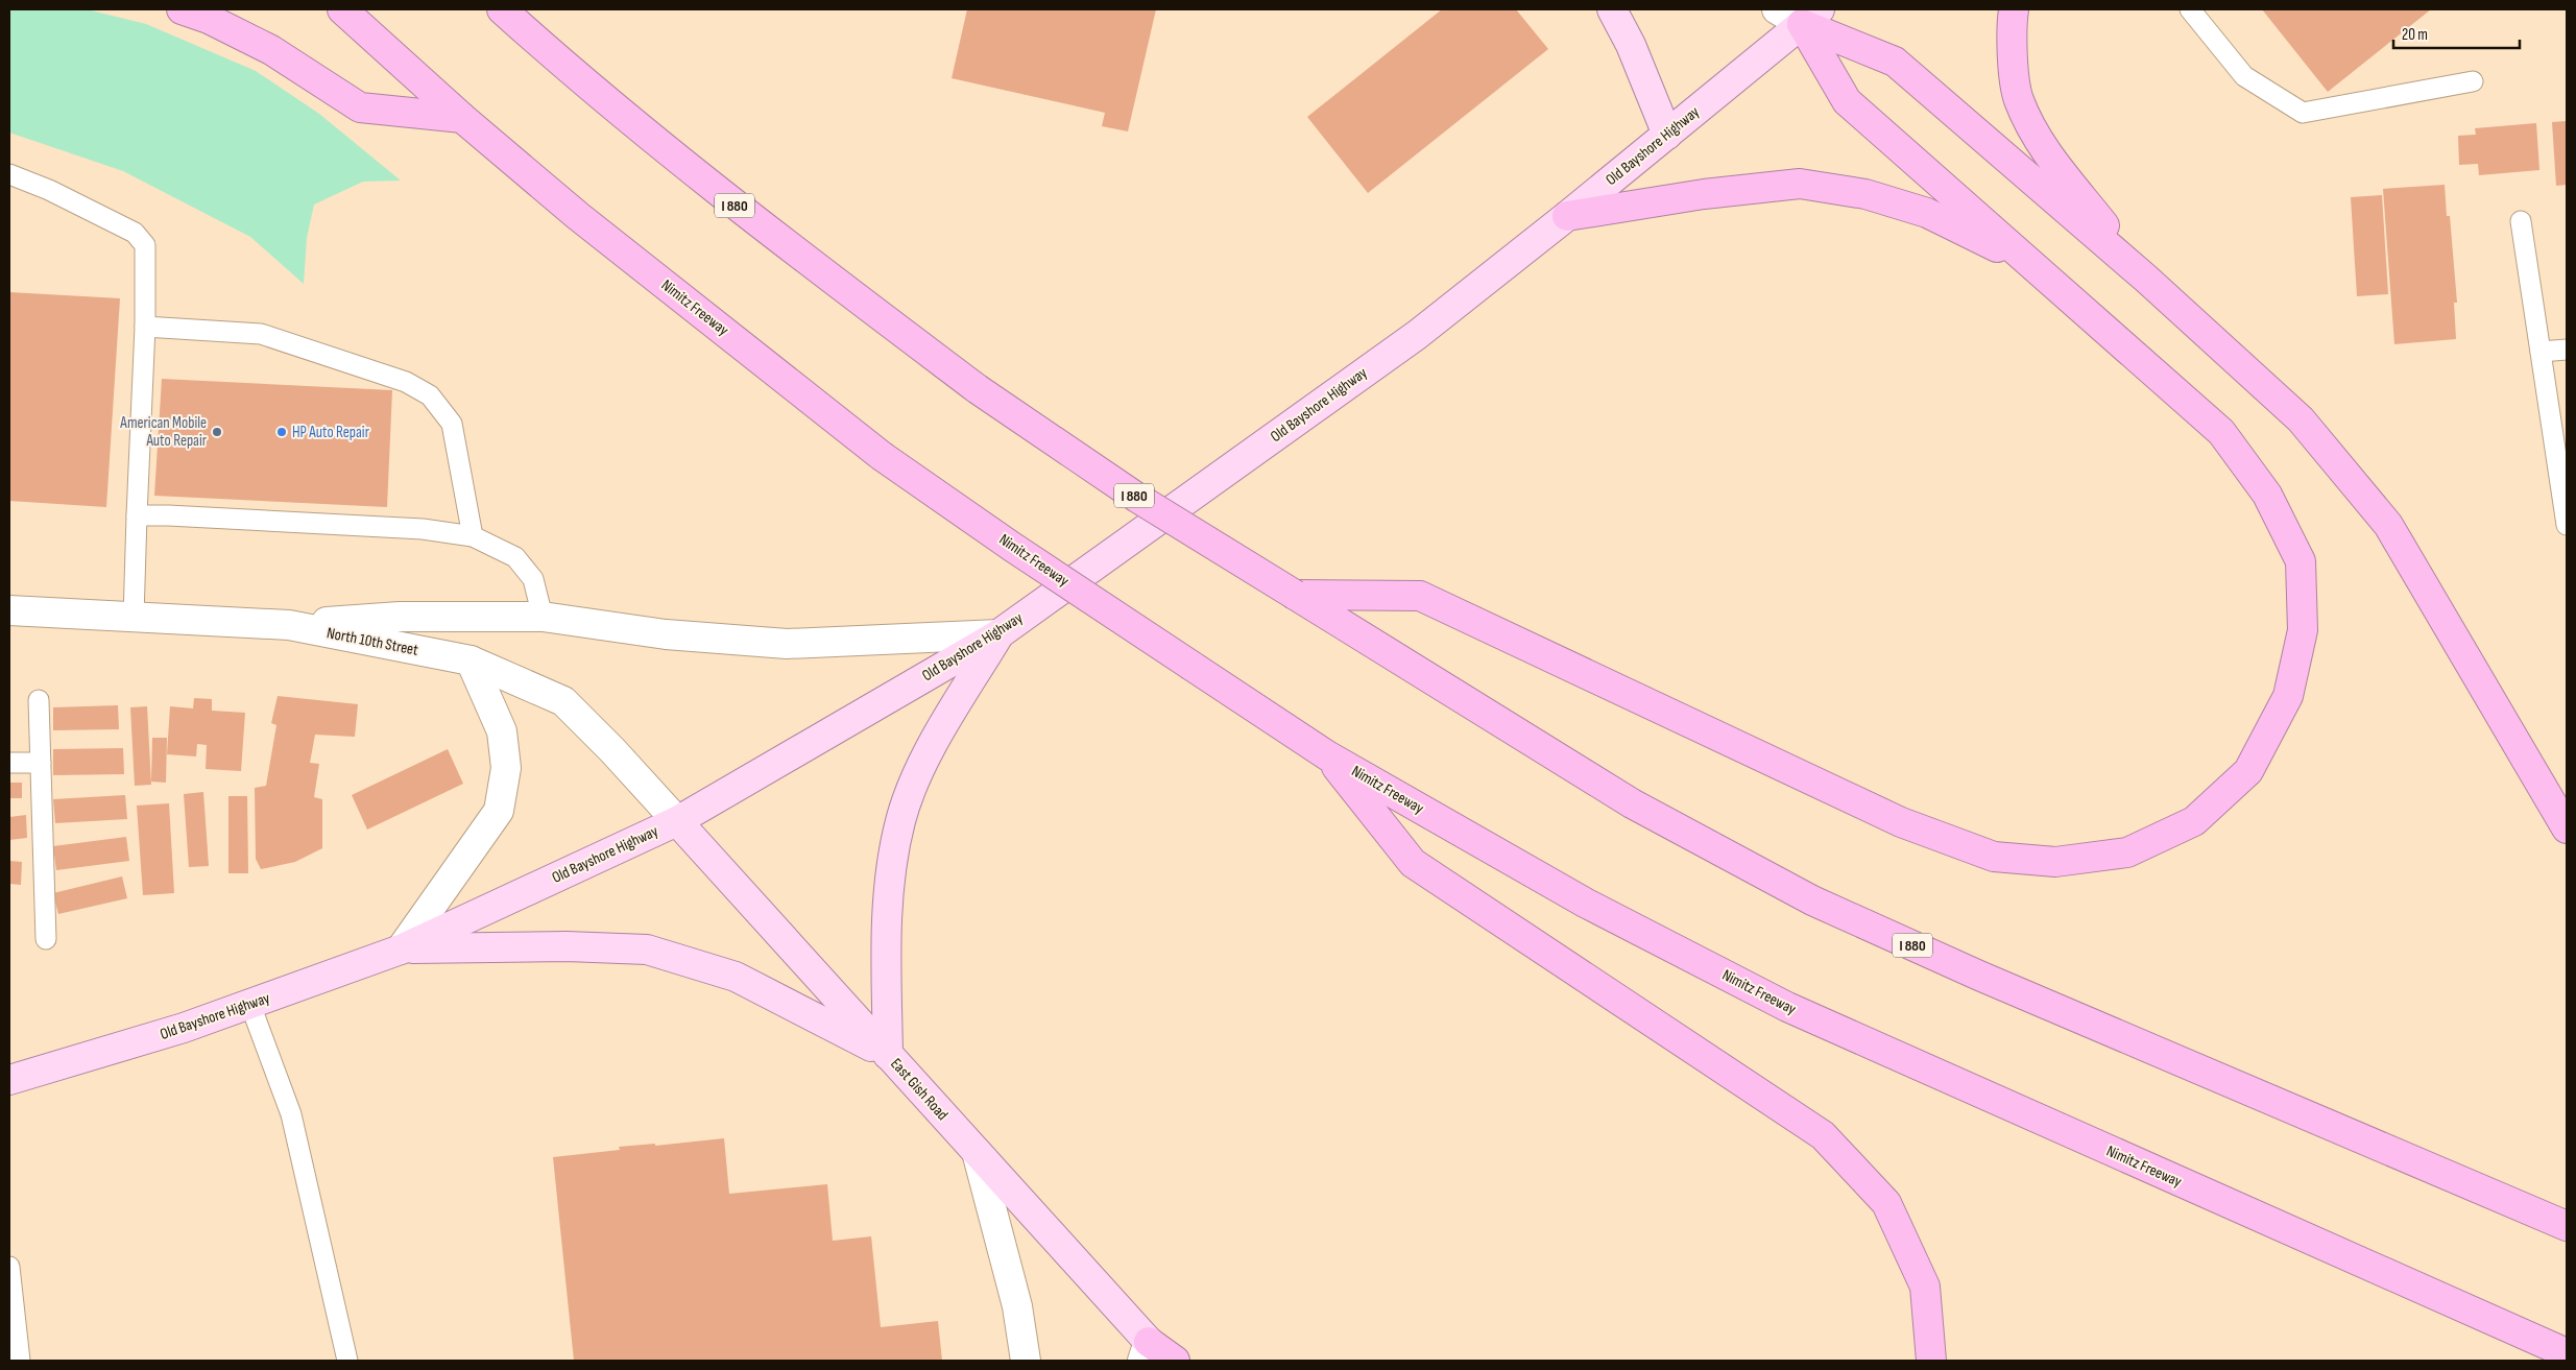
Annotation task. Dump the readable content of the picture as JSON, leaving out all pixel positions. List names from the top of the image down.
{
  "streets": {
    "highway": ["I 880", "Nimitz Freeway"],
    "main road": ["Old Bayshore Highway", "North 10th Street", "East Gish Road"]
  },
  "crossings": [
    ["Old Bayshore Highway", "North 10th Street"],
    ["Old Bayshore Highway", "East Gish Road"],
    ["North 10th Street", "East Gish Road"]
  ],
  "places": ["American Mobile Auto Repair", "HP Auto Repair"],
  "scale_bar": "20 m"
}
